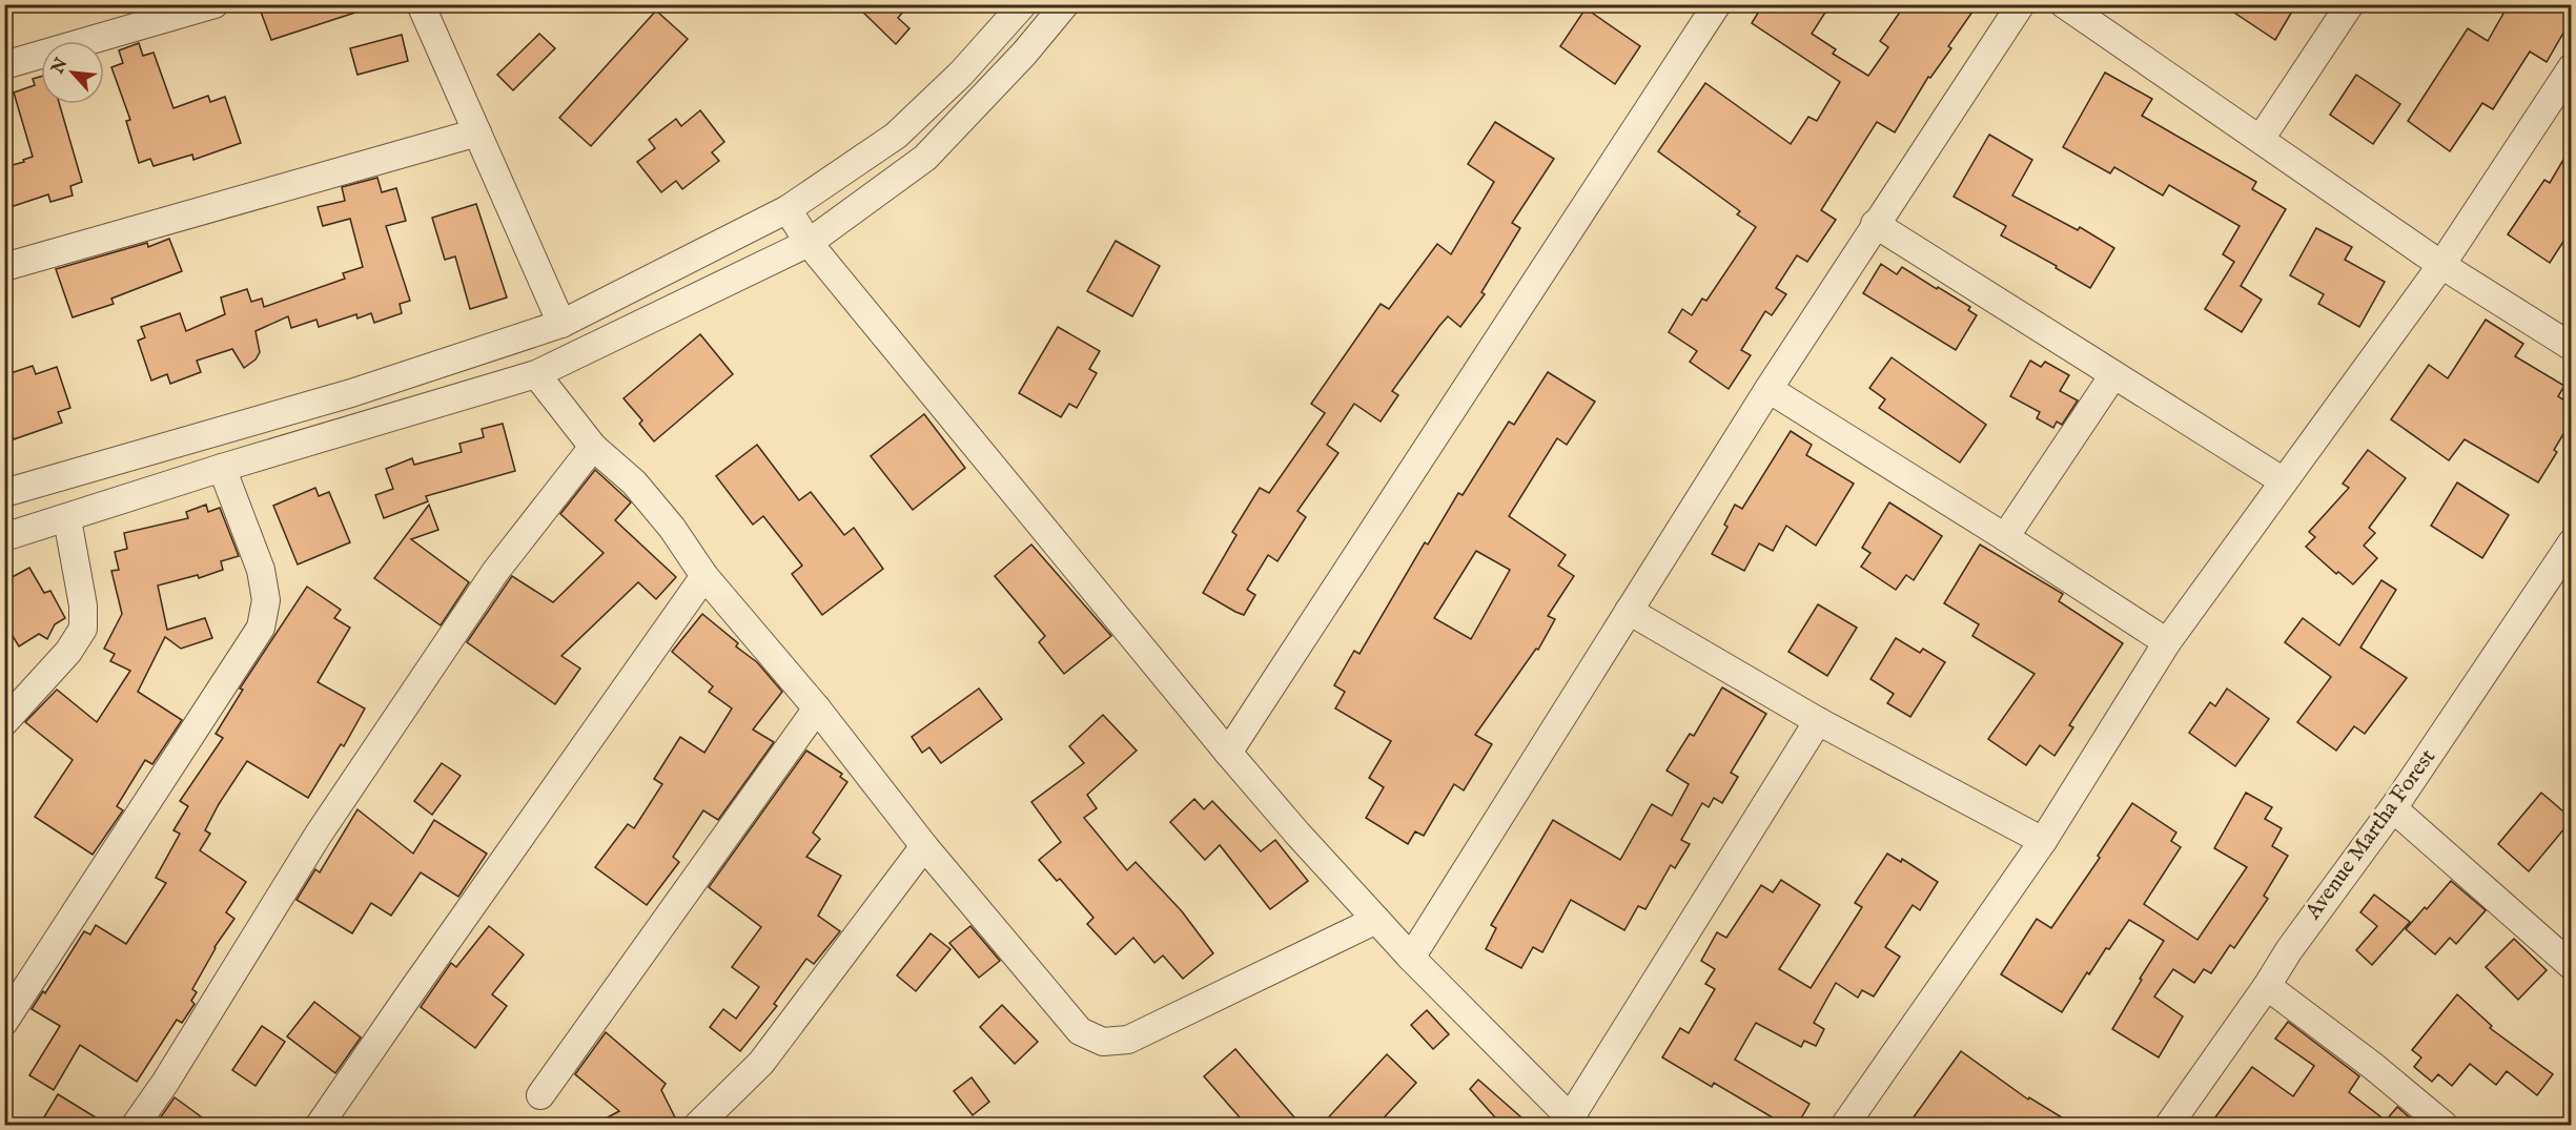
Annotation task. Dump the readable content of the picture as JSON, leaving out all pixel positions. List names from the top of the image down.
{
  "streets": {
    "street": ["Avenue Martha Forest"]
  },
  "north": "top left"
}
